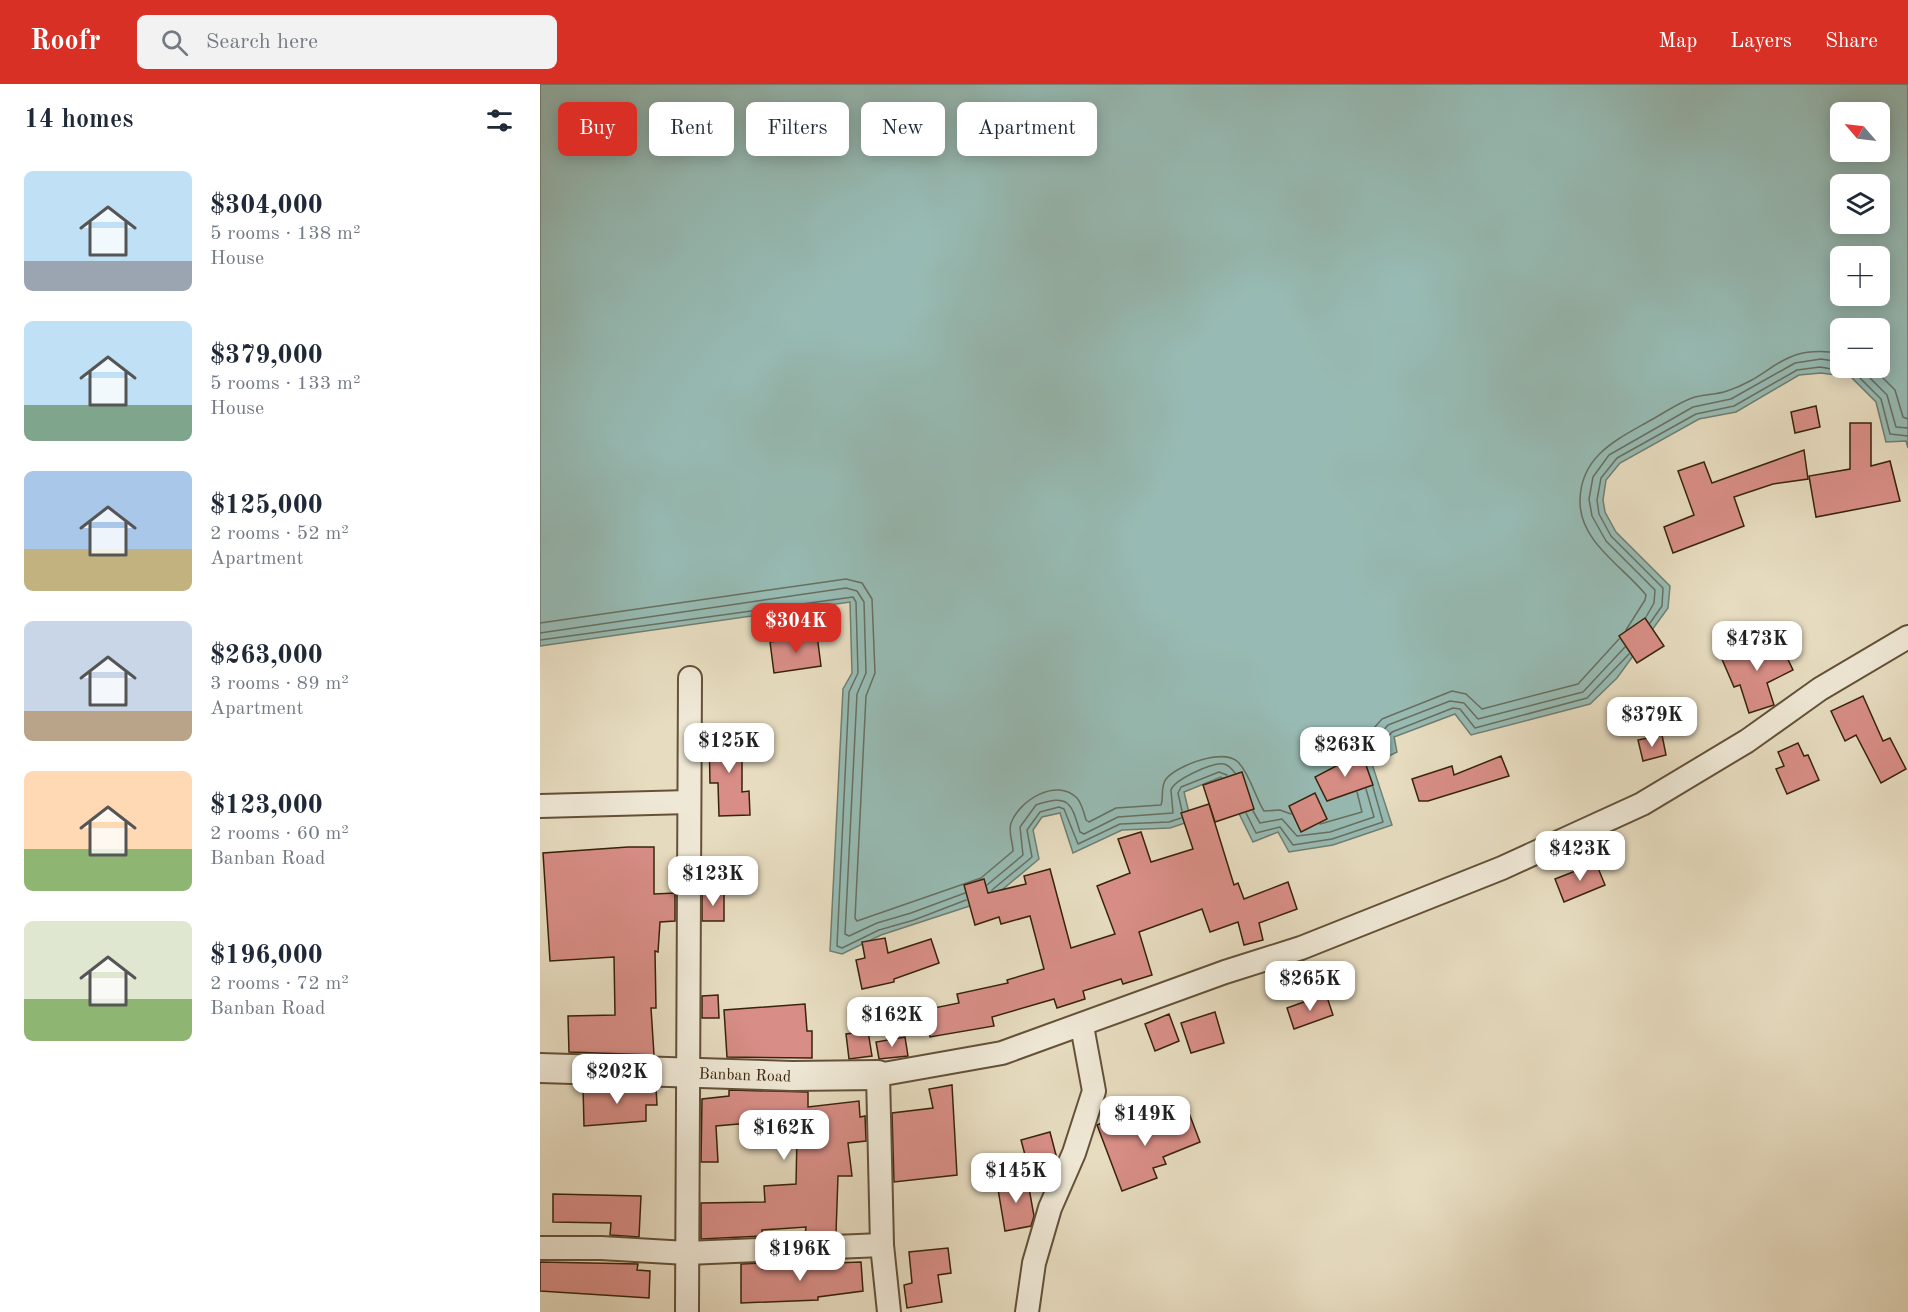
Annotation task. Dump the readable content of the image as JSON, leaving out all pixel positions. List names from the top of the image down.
{
  "streets": {
    "street": ["Banban Road"]
  },
  "north": "top left",
  "page": {
    "header": "Roofr",
    "search": "Search here",
    "nav": ["Map", "Layers", "Share"],
    "heading": "14 homes",
    "map_buttons": ["+", "−"],
    "chip": [
      "Buy",
      "Rent",
      "Filters",
      "New",
      "Apartment"
    ],
    "list": [
      {
        "name": "$304,000",
        "note": "5 rooms · 138 m² · House"
      },
      {
        "name": "$379,000",
        "note": "5 rooms · 133 m² · House"
      },
      {
        "name": "$125,000",
        "note": "2 rooms · 52 m² · Apartment"
      },
      {
        "name": "$263,000",
        "note": "3 rooms · 89 m² · Apartment"
      },
      {
        "name": "$123,000",
        "note": "2 rooms · 60 m² · Banban Road"
      },
      {
        "name": "$196,000",
        "note": "2 rooms · 72 m² · Banban Road"
      }
    ],
    "price": [
      "$304K",
      "$473K",
      "$379K",
      "$125K",
      "$263K",
      "$423K",
      "$123K",
      "$265K",
      "$162K",
      "$202K",
      "$149K",
      "$162K",
      "$145K",
      "$196K"
    ]
  }
}
